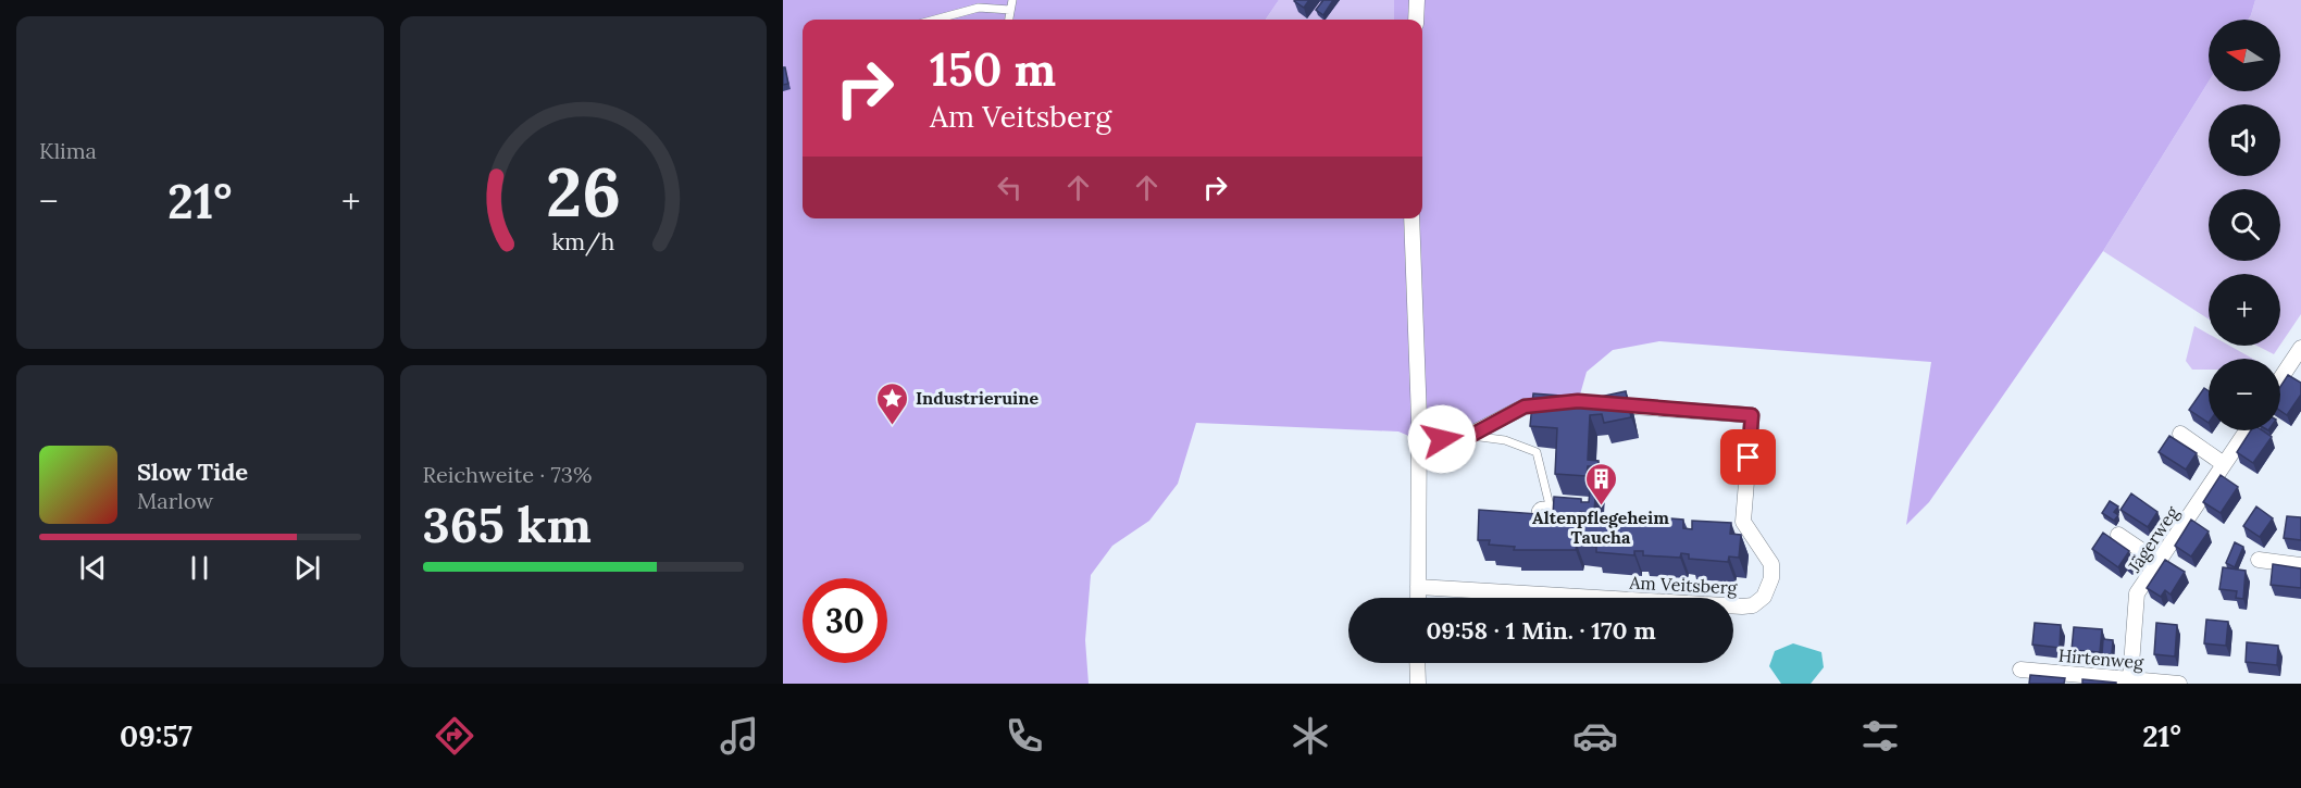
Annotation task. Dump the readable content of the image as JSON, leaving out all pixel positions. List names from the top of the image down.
{
  "streets": {
    "street": ["Jägerweg", "Am Veitsberg", "Hirtenweg"]
  },
  "crossings": [
    ["Jägerweg", "Hirtenweg"]
  ],
  "places": {
    "place": ["Industrieruine"],
    "building": ["Altenpflegeheim Taucha"]
  },
  "north": "left",
  "page": {
    "tile": [
      "Klima",
      ["Reichweite · 73%", "365 km"]
    ],
    "map_buttons": ["+", "−"],
    "turn": ["150 m", "Am Veitsberg"],
    "heat": ["−", "21°", "+"],
    "song": ["Slow Tide", "Marlow"],
    "limit": "30",
    "trip": "09:58 · 1 Min. · 170 m",
    "tabs": ["09:57", "21°"],
    "gauge": ["26", "km/h"]
  }
}
